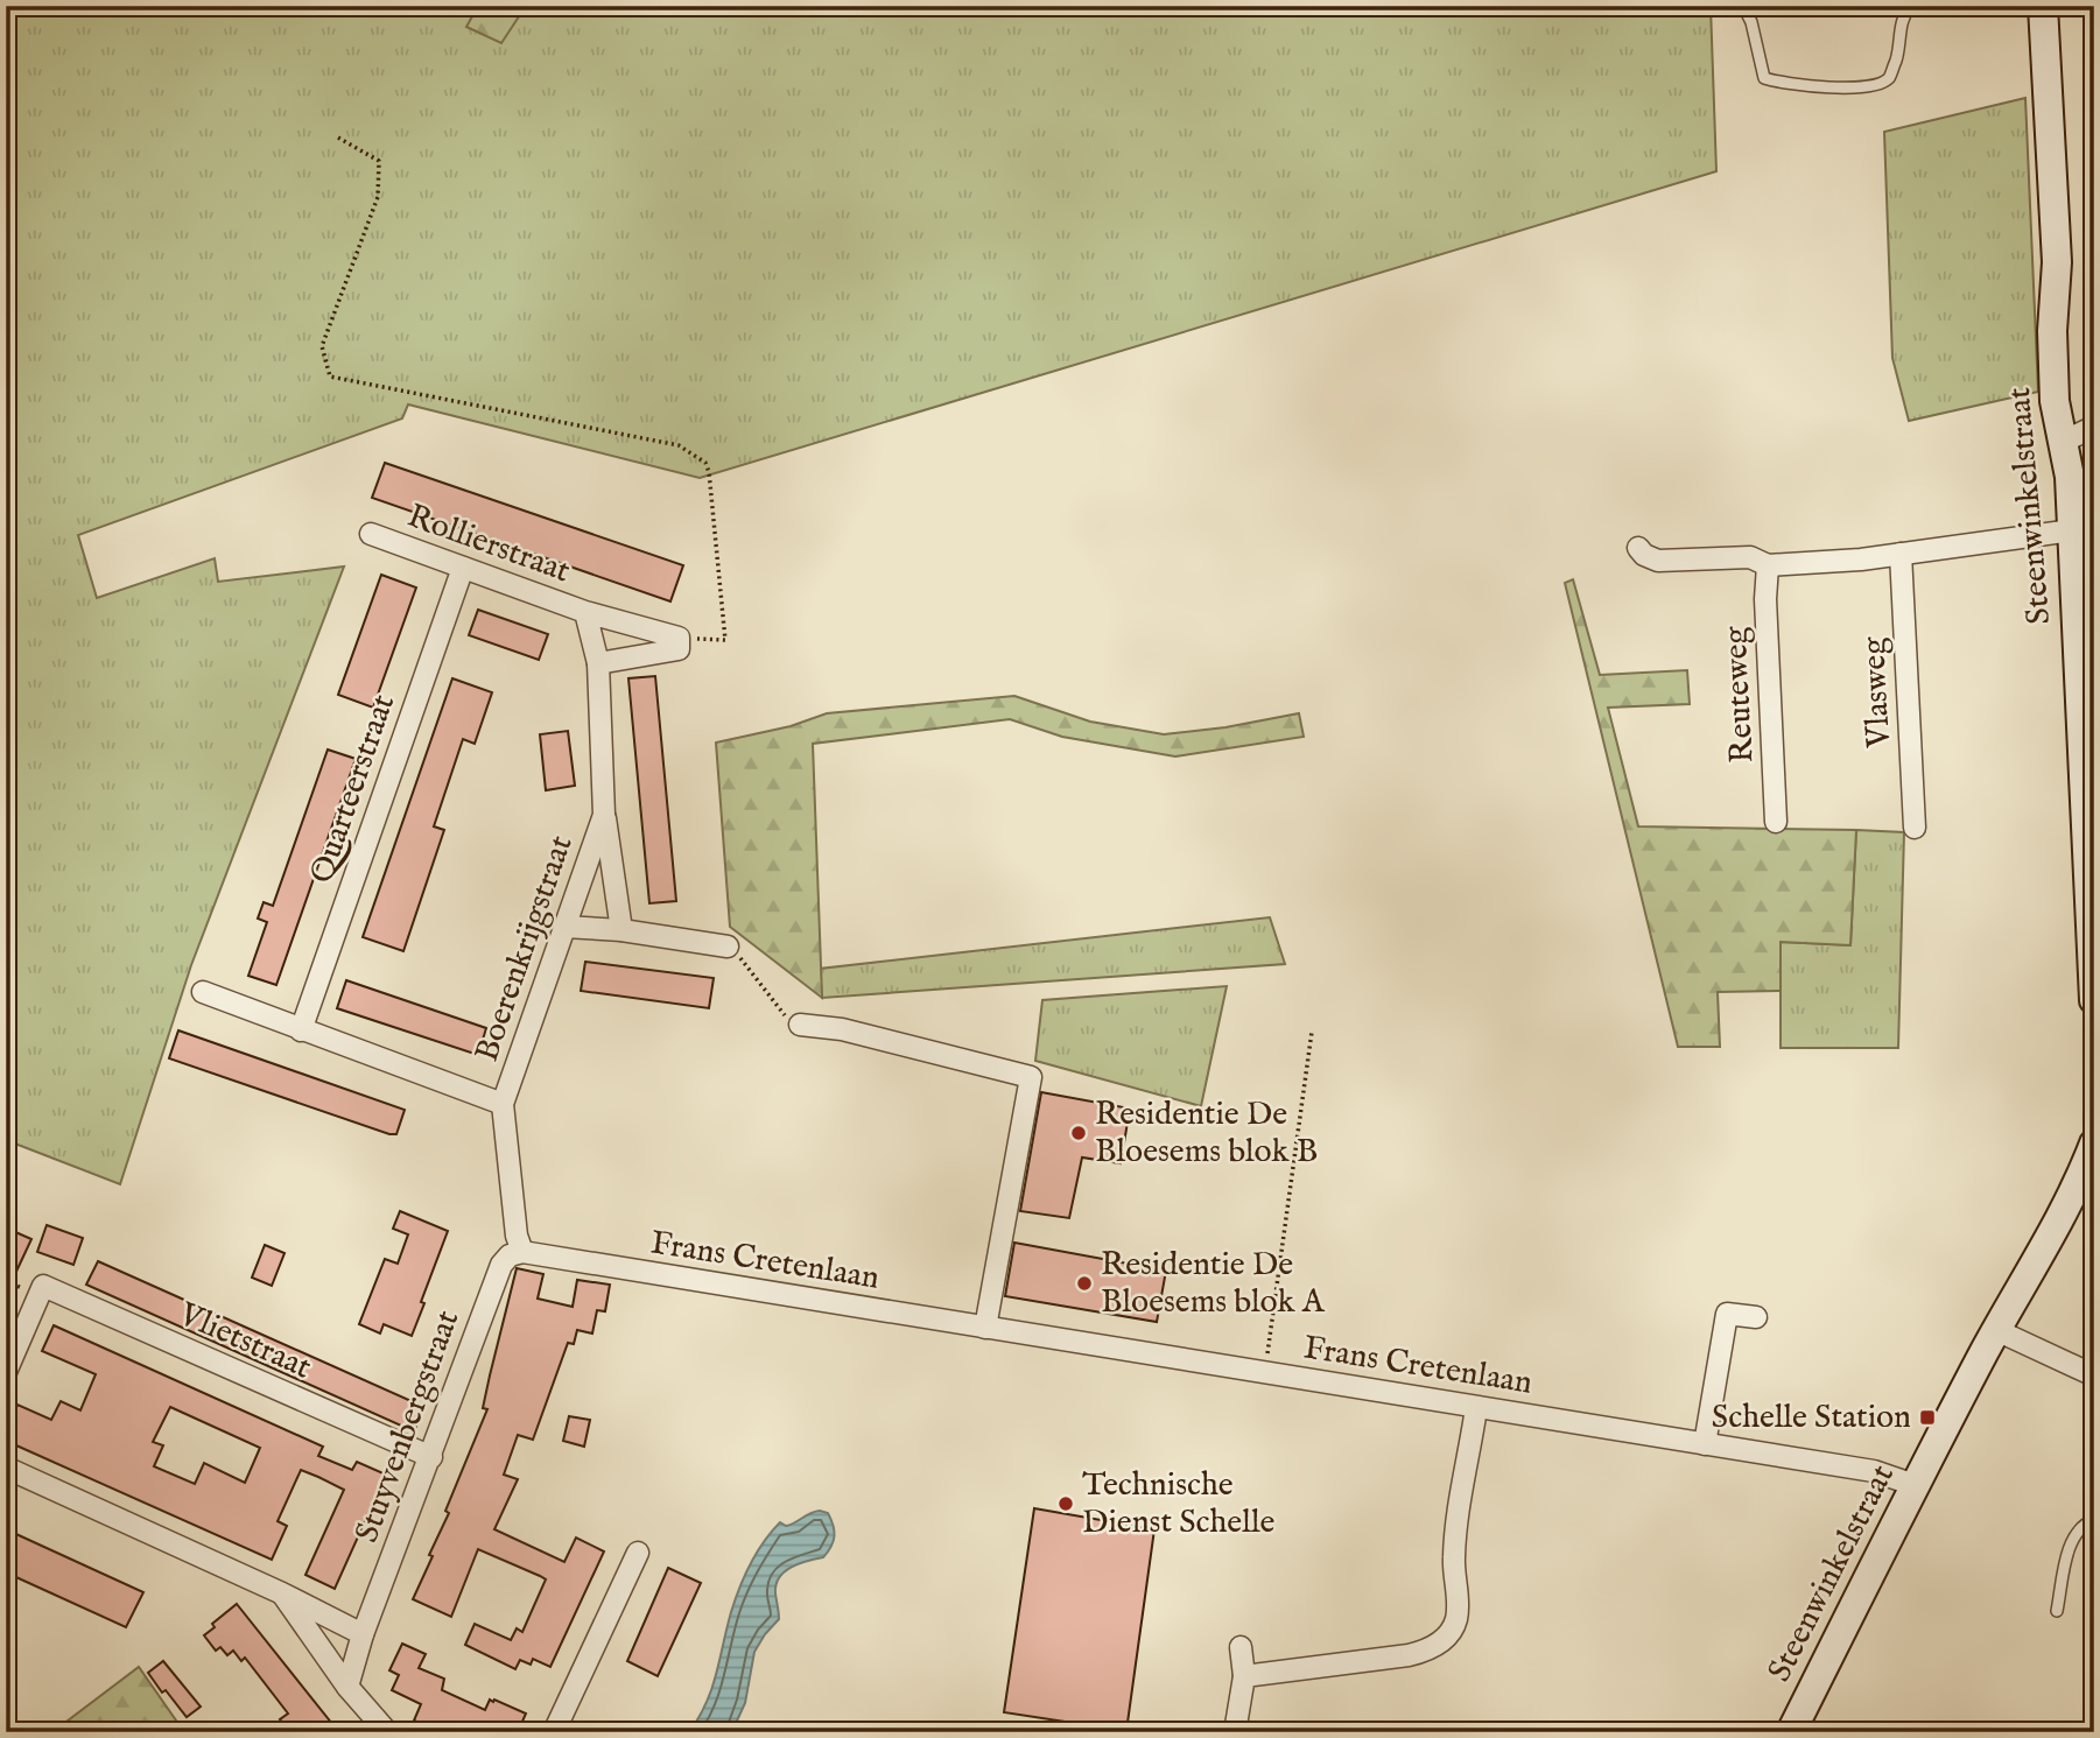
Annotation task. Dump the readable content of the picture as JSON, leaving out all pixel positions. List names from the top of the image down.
{
  "streets": {
    "street": [
      "Steenwinkelstraat",
      "Rollierstraat",
      "Vlasweg",
      "Reuteweg",
      "Quarteerstraat",
      "Boerenkrijgstraat",
      "Frans Cretenlaan",
      "Vlietstraat",
      "Stuyvenbergstraat"
    ]
  },
  "crossings": [
    ["Steenwinkelstraat", "Frans Cretenlaan"],
    ["Rollierstraat", "Quarteerstraat"],
    ["Rollierstraat", "Boerenkrijgstraat"],
    ["Boerenkrijgstraat", "Frans Cretenlaan"],
    ["Boerenkrijgstraat", "Stuyvenbergstraat"],
    ["Frans Cretenlaan", "Stuyvenbergstraat"],
    ["Vlietstraat", "Stuyvenbergstraat"]
  ],
  "places": {
    "other": ["Residentie De Bloesems blok B", "Residentie De Bloesems blok A", "Technische Dienst Schelle"],
    "transit": ["Schelle Station"]
  }
}
